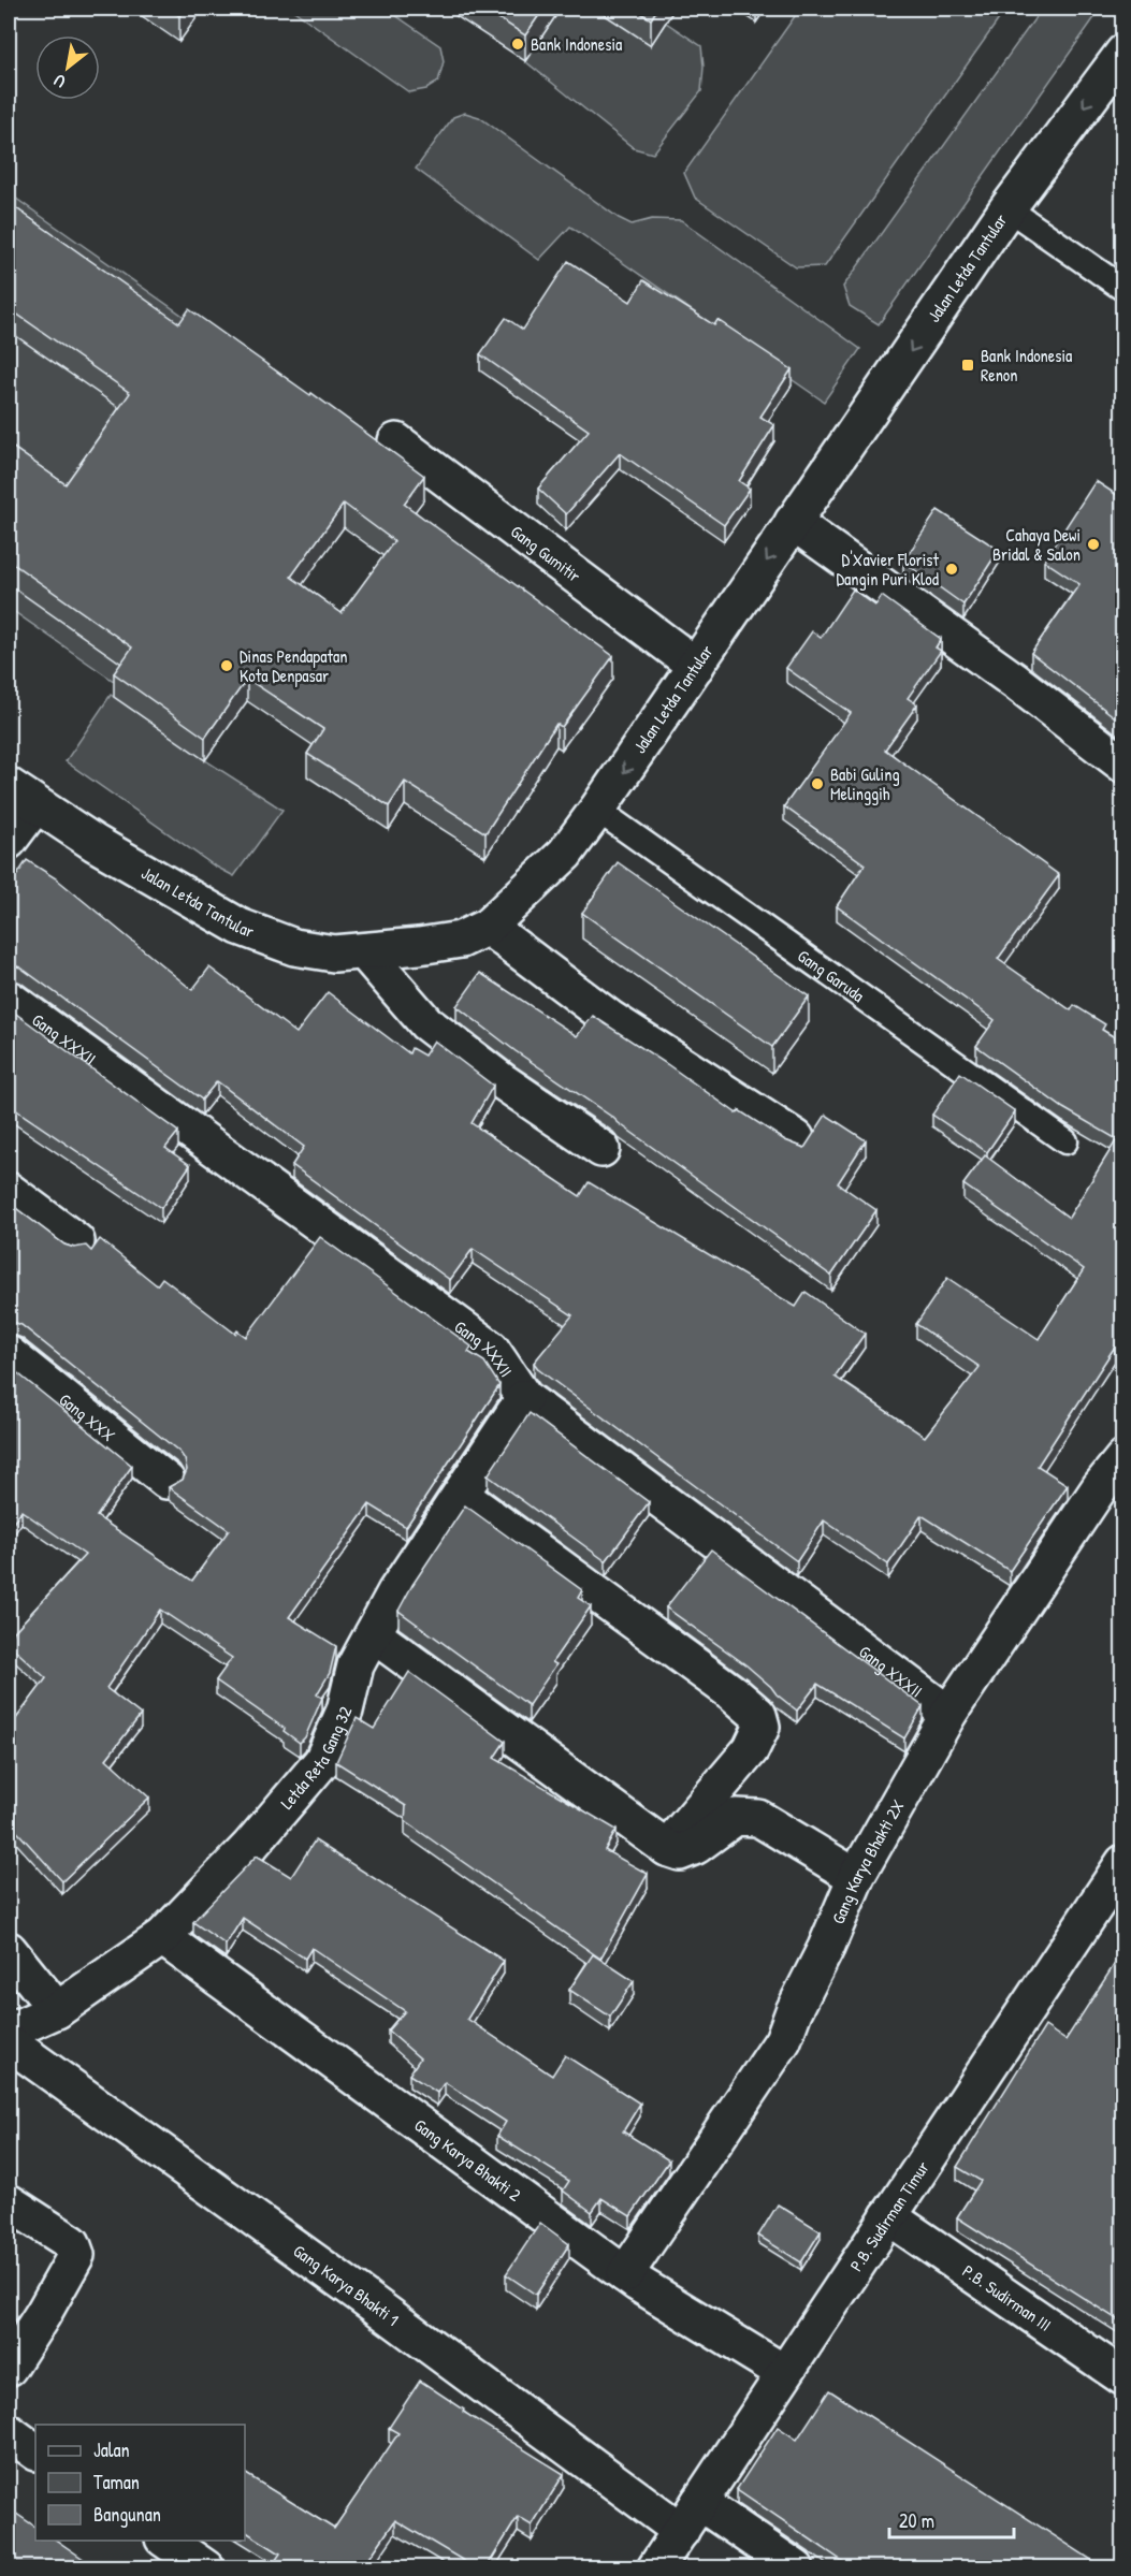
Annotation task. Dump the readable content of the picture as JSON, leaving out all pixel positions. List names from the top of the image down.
{
  "streets": {
    "street": [
      "Jalan Letda Tantular",
      "Gang Gumitir",
      "Gang XXXII",
      "Gang XXX",
      "Letda Reta Gang 32",
      "Gang Karya Bhakti 2X",
      "Gang Karya Bhakti 2",
      "P.B. Sudirman Timur",
      "Gang Karya Bhakti 1",
      "P.B. Sudirman III"
    ],
    "lane": ["Gang Garuda"]
  },
  "crossings": [
    ["Jalan Letda Tantular", "Gang Gumitir"],
    ["Jalan Letda Tantular", "Gang Garuda"],
    ["Gang XXXII", "Letda Reta Gang 32"],
    ["Gang XXXII", "Gang Karya Bhakti 2X"],
    ["Letda Reta Gang 32", "Gang Karya Bhakti 2"],
    ["Gang Karya Bhakti 2X", "Gang Karya Bhakti 2"],
    ["Gang Karya Bhakti 2", "P.B. Sudirman Timur"],
    ["P.B. Sudirman Timur", "Gang Karya Bhakti 1"],
    ["P.B. Sudirman Timur", "P.B. Sudirman III"]
  ],
  "one_way": ["Jalan Letda Tantular"],
  "places": {
    "other": [
      "Bank Indonesia",
      "Cahaya Dewi Bridal & Salon",
      "D'Xavier Florist Dangin Puri Klod",
      "Dinas Pendapatan Kota Denpasar",
      "Babi Guling Melinggih"
    ],
    "transit": ["Bank Indonesia Renon"]
  },
  "legend": ["Jalan", "Taman", "Bangunan"],
  "scale_bar": "20 m",
  "north": "bottom left"
}
